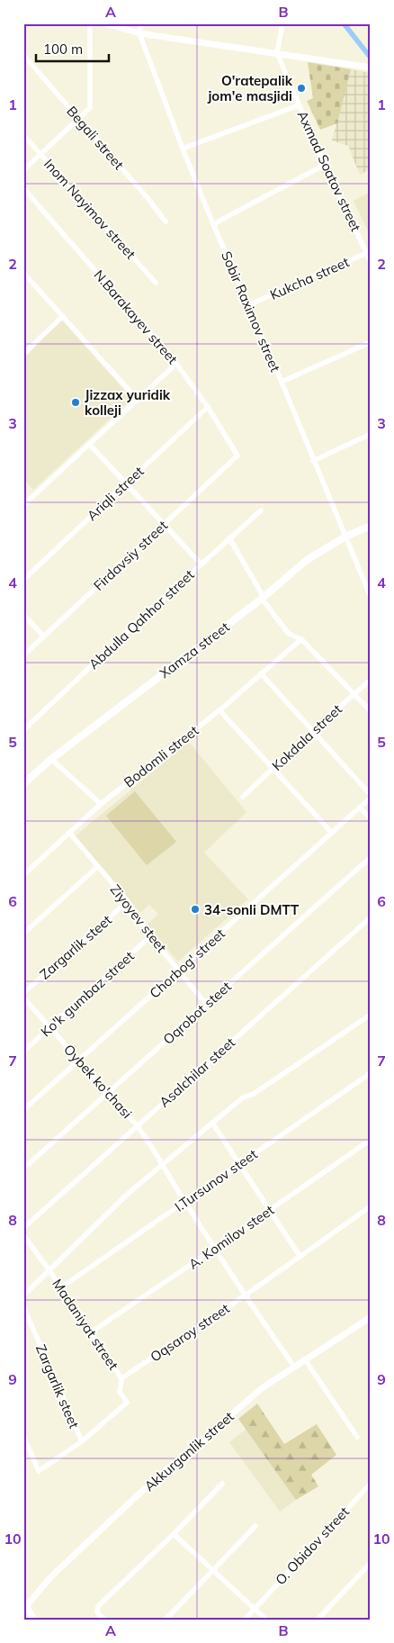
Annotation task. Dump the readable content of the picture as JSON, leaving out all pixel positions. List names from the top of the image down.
{
  "streets": {
    "main road": ["Xamza street"],
    "street": [
      "Begali street",
      "Axmad Soatov street",
      "Inom Nayimov street",
      "Kukcha street",
      "Sobir Raximov street",
      "N.Barakayev street",
      "Ariqli street",
      "Firdavsiy street",
      "Abdulla Qahhor street",
      "Kokdala street",
      "Bodomli street",
      "Ziyoyev steet",
      "Zargarlik steet",
      "Chorbog' street",
      "Ko'k gumbaz street",
      "Oqrobot steet",
      "Asalchilar steet",
      "Oybek ko'chasi",
      "I.Tursunov steet",
      "A. Komilov steet",
      "Madaniyat street",
      "Oqsaroy street",
      "Akkurganlik street",
      "O. Obidov street"
    ]
  },
  "crossings": [
    ["Axmad Soatov street", "Kukcha street"],
    ["Axmad Soatov street", "Sobir Raximov street"],
    ["Kukcha street", "Sobir Raximov street"],
    ["Sobir Raximov street", "Xamza street"],
    ["N.Barakayev street", "Ariqli street"],
    ["N.Barakayev street", "Firdavsiy street"],
    ["Bodomli street", "Ziyoyev steet"],
    ["Ziyoyev steet", "Zargarlik steet"],
    ["Ziyoyev steet", "Chorbog' street"],
    ["Ziyoyev steet", "Ko'k gumbaz street"],
    ["Ziyoyev steet", "Oqrobot steet"],
    ["Chorbog' street", "Oybek ko'chasi"],
    ["Ko'k gumbaz street", "Oybek ko'chasi"],
    ["Oqrobot steet", "Oybek ko'chasi"],
    ["Asalchilar steet", "Oybek ko'chasi"],
    ["Oybek ko'chasi", "I.Tursunov steet"],
    ["Oybek ko'chasi", "A. Komilov steet"],
    ["Oybek ko'chasi", "Oqsaroy street"],
    ["Oybek ko'chasi", "Akkurganlik street"],
    ["I.Tursunov steet", "Madaniyat street"],
    ["A. Komilov steet", "Madaniyat street"],
    ["Madaniyat street", "Oqsaroy street"]
  ],
  "places": ["O'ratepalik jom'e masjidi", "Jizzax yuridik kolleji", "34-sonli DMTT"],
  "scale_bar": "100 m",
  "grid": {
    "columns": ["A", "B"],
    "rows": [
      "1",
      "2",
      "3",
      "4",
      "5",
      "6",
      "7",
      "8",
      "9",
      "10"
    ]
  }
}
